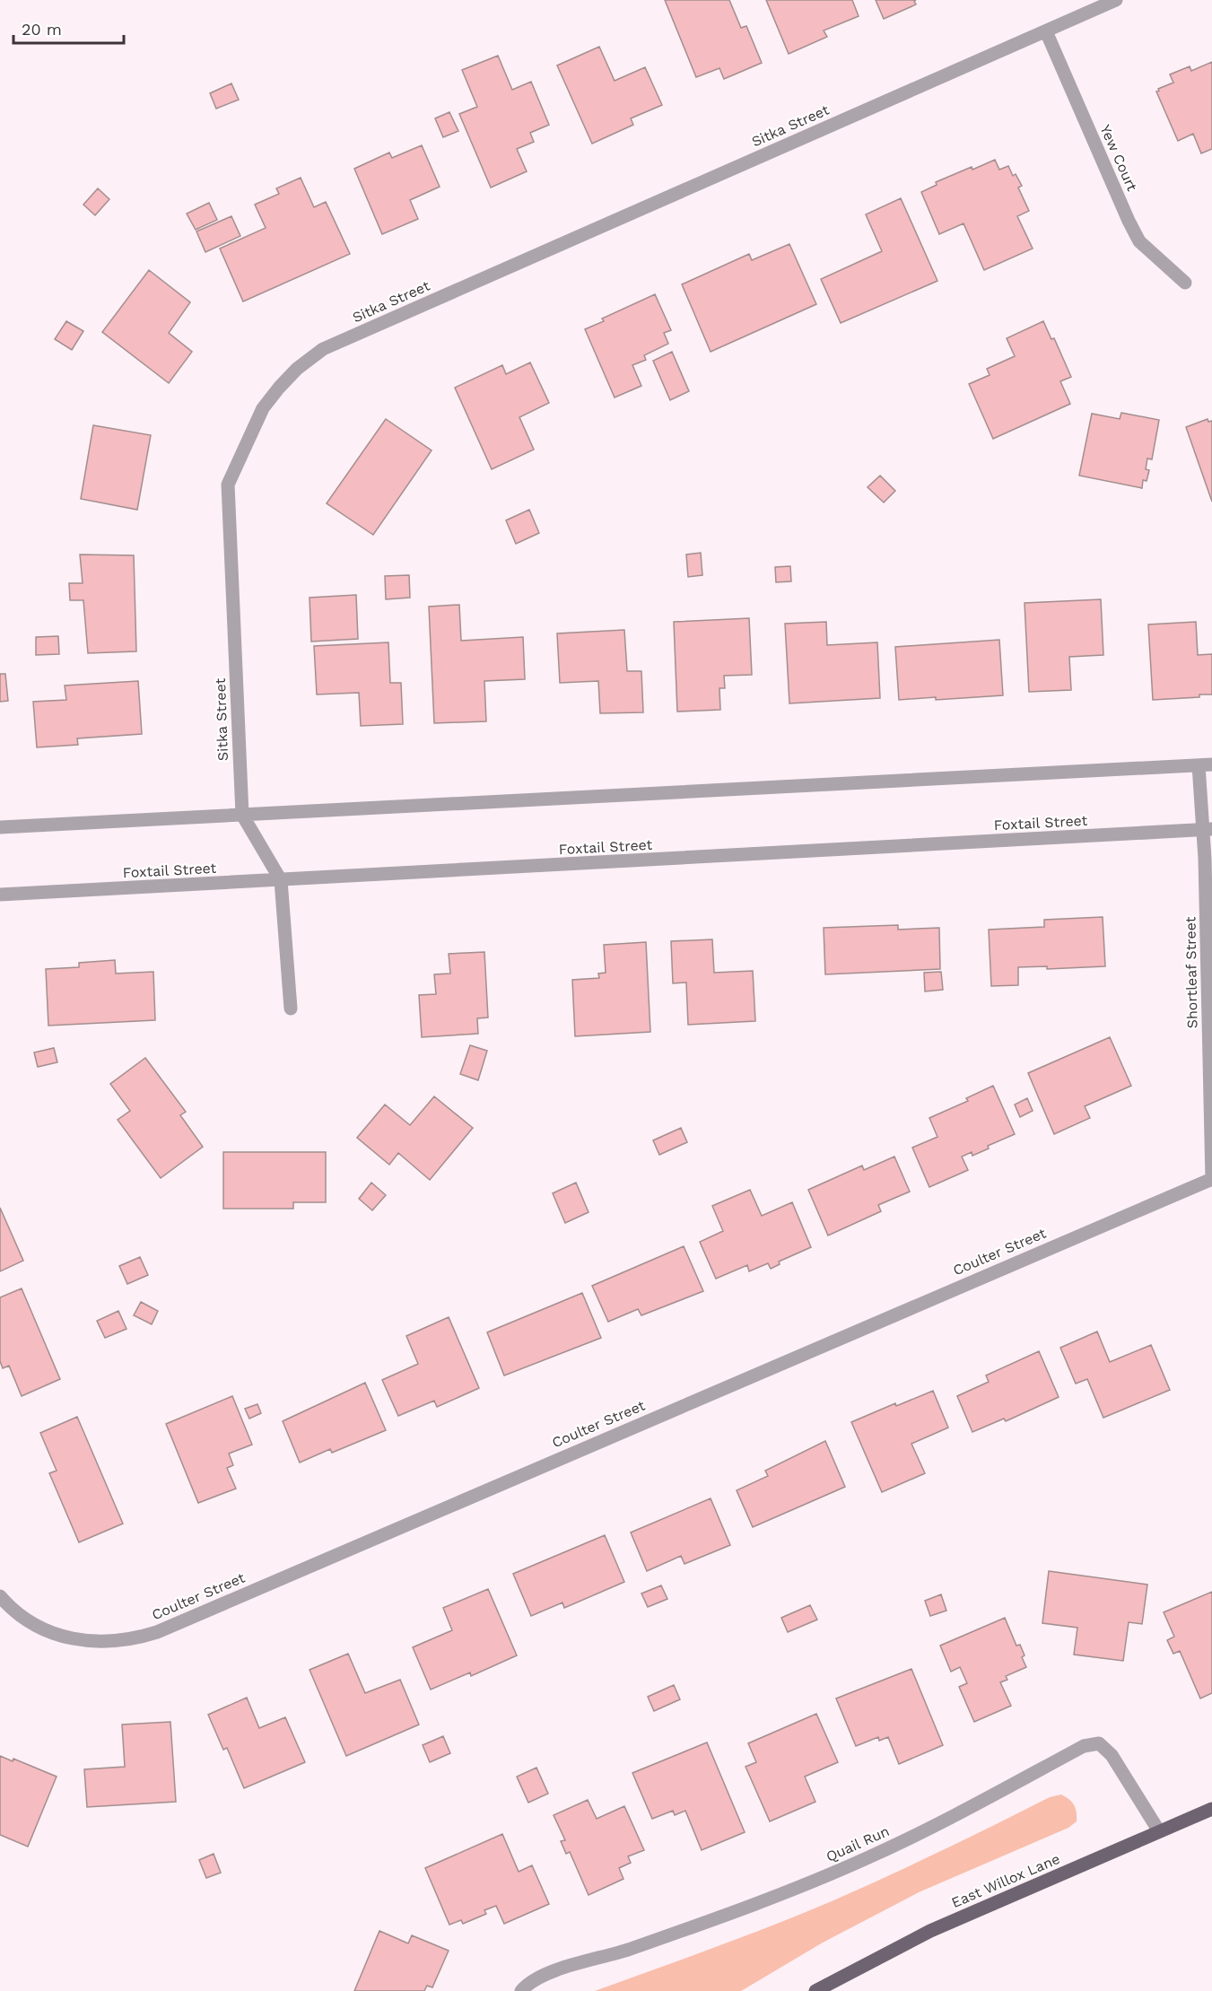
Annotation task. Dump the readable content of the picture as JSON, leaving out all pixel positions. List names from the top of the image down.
{
  "streets": {
    "main road": ["East Willox Lane"],
    "street": [
      "Sitka Street",
      "Yew Court",
      "Foxtail Street",
      "Shortleaf Street",
      "Coulter Street",
      "Quail Run"
    ]
  },
  "crossings": [
    ["Sitka Street", "Yew Court"],
    ["Sitka Street", "Foxtail Street"],
    ["Foxtail Street", "Shortleaf Street"],
    ["Shortleaf Street", "Coulter Street"],
    ["Quail Run", "East Willox Lane"]
  ],
  "scale_bar": "20 m"
}
